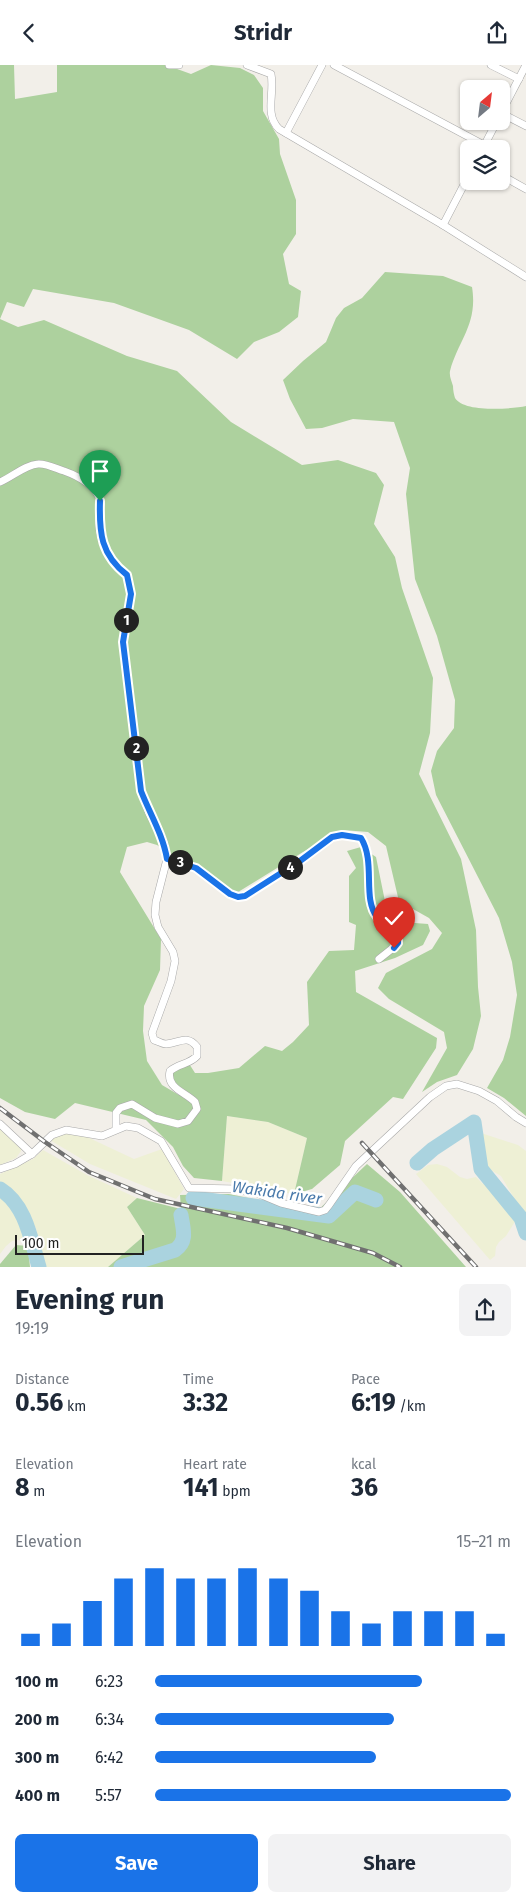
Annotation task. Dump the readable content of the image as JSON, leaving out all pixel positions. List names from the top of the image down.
{
  "water": ["Wakida river"],
  "scale_bar": "100 m",
  "north": "top right",
  "page": {
    "header": "Stridr",
    "pins": [
      "1",
      "2",
      "3",
      "4"
    ],
    "scale": "100 m",
    "heading": ["Evening run", "19:19"],
    "stats": [
      ["Distance", "0.56 km"],
      ["Time", "3:32"],
      ["Pace", "6:19 /km"],
      ["Elevation", "8 m"],
      ["Heart rate", "141 bpm"],
      ["kcal", "36"]
    ],
    "chart": ["Elevation", "15–21 m"],
    "list": [
      {
        "name": "100 m",
        "note": "6:23"
      },
      {
        "name": "200 m",
        "note": "6:34"
      },
      {
        "name": "300 m",
        "note": "6:42"
      },
      {
        "name": "400 m",
        "note": "5:57"
      }
    ],
    "buttons": ["Save", "Share"]
  }
}
